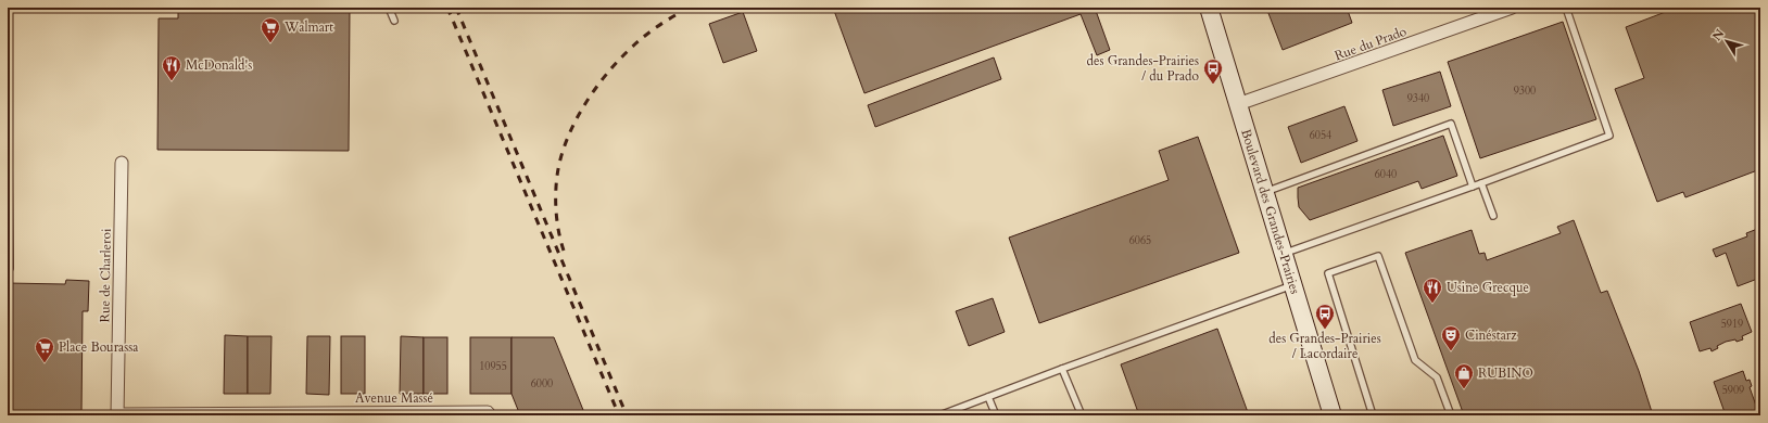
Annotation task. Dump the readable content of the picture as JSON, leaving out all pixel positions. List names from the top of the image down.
{
  "streets": {
    "main road": ["Boulevard des Grandes-Prairies"],
    "street": ["Rue du Prado", "Rue de Charleroi", "Avenue Massé"]
  },
  "crossings": [
    ["Rue du Prado", "Boulevard des Grandes-Prairies"],
    ["Rue de Charleroi", "Avenue Massé"]
  ],
  "places": {
    "supermarket": ["Walmart", "Place Bourassa"],
    "restaurant": ["McDonald's", "Usine Grecque"],
    "bus stop": ["des Grandes-Prairies / du Prado", "des Grandes-Prairies / Lacordaire"],
    "theatre": ["Cinéstarz"],
    "shop": ["RUBINO"]
  },
  "house_numbers": [
    "9300",
    "9340",
    "6054",
    "6040",
    "6065",
    "5919",
    "10955",
    "6000",
    "5909"
  ],
  "north": "top left"
}
